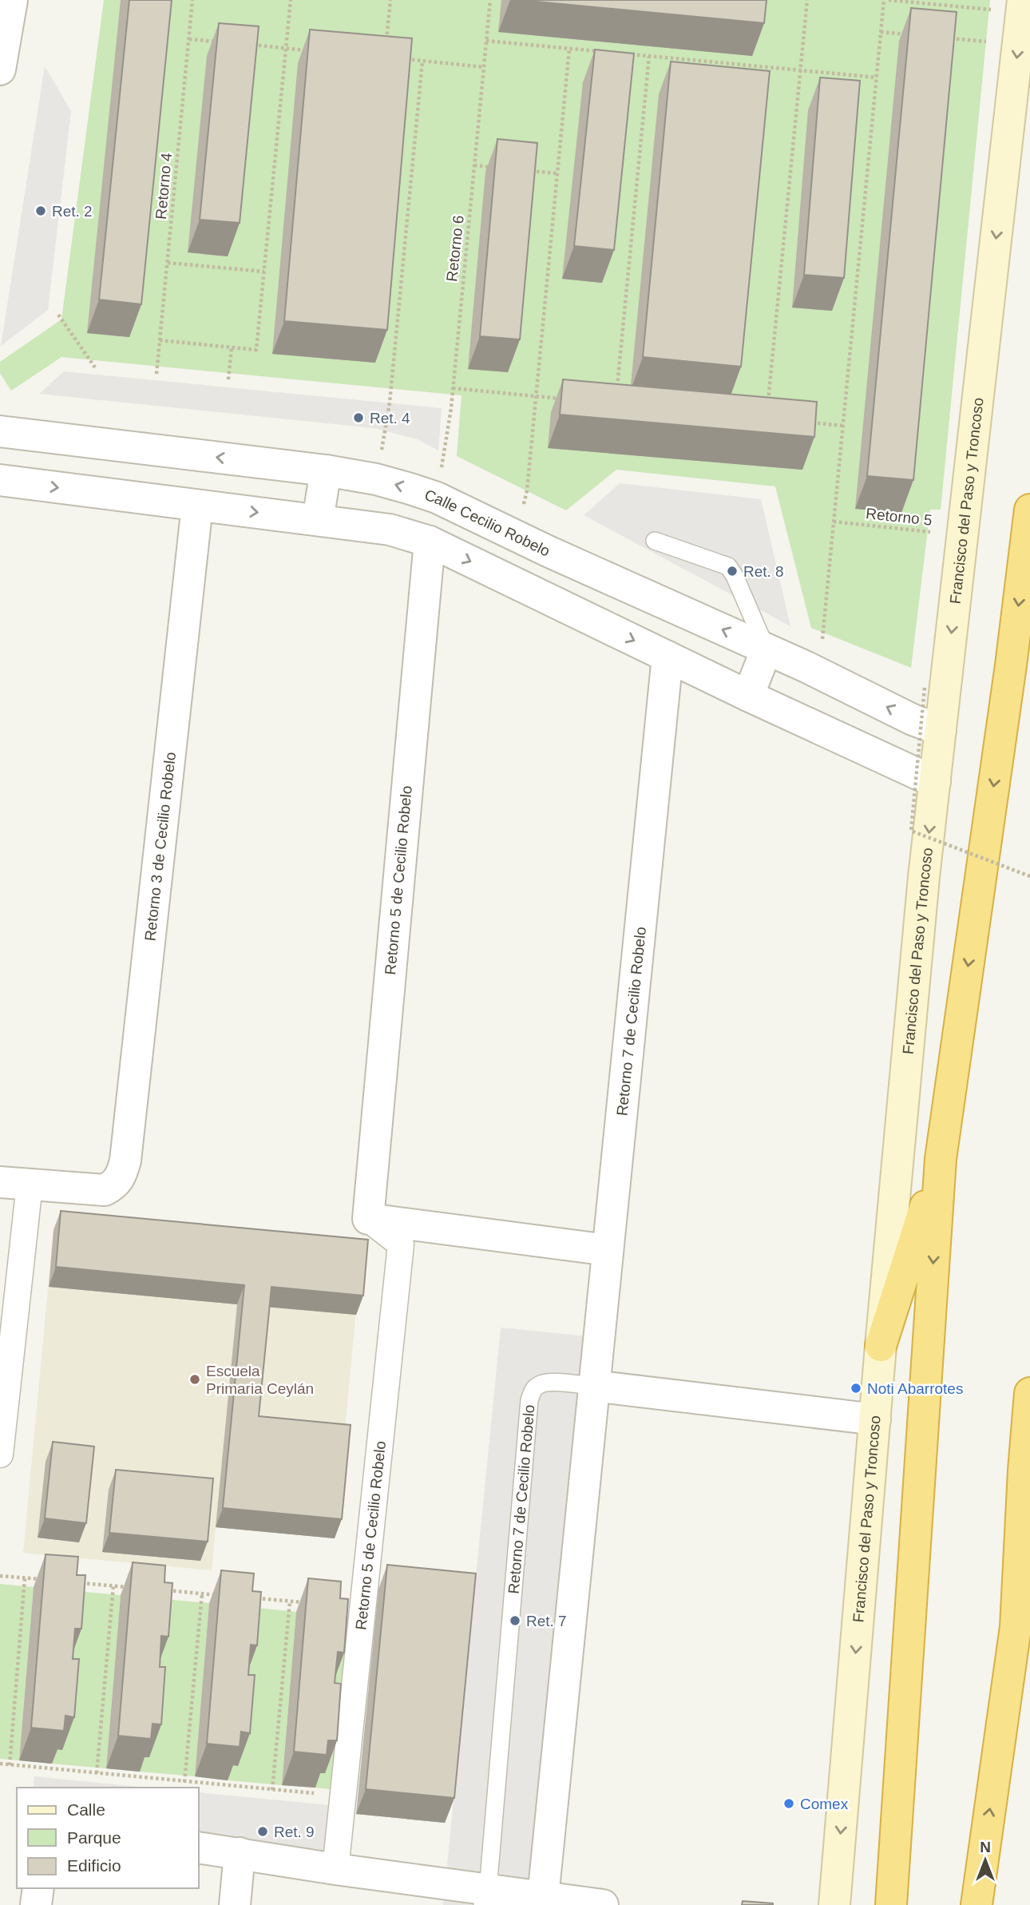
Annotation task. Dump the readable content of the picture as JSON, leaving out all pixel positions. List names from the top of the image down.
{
  "streets": {
    "main road": ["Francisco del Paso y Troncoso"],
    "street": [
      "Calle Cecilio Robelo",
      "Retorno 3 de Cecilio Robelo",
      "Retorno 5 de Cecilio Robelo",
      "Retorno 7 de Cecilio Robelo"
    ],
    "path": ["Retorno 4", "Retorno 6", "Retorno 5"]
  },
  "crossings": [
    ["Retorno 6", "Calle Cecilio Robelo"],
    ["Francisco del Paso y Troncoso", "Retorno 5"],
    ["Francisco del Paso y Troncoso", "Calle Cecilio Robelo"]
  ],
  "one_way": ["Francisco del Paso y Troncoso"],
  "places": [
    "Ret. 2",
    "Ret. 4",
    "Ret. 8",
    "Escuela Primaria Ceylán",
    "Noti Abarrotes",
    "Ret. 7",
    "Comex",
    "Ret. 9"
  ],
  "legend": ["Calle", "Parque", "Edificio"],
  "north": "top"
}
